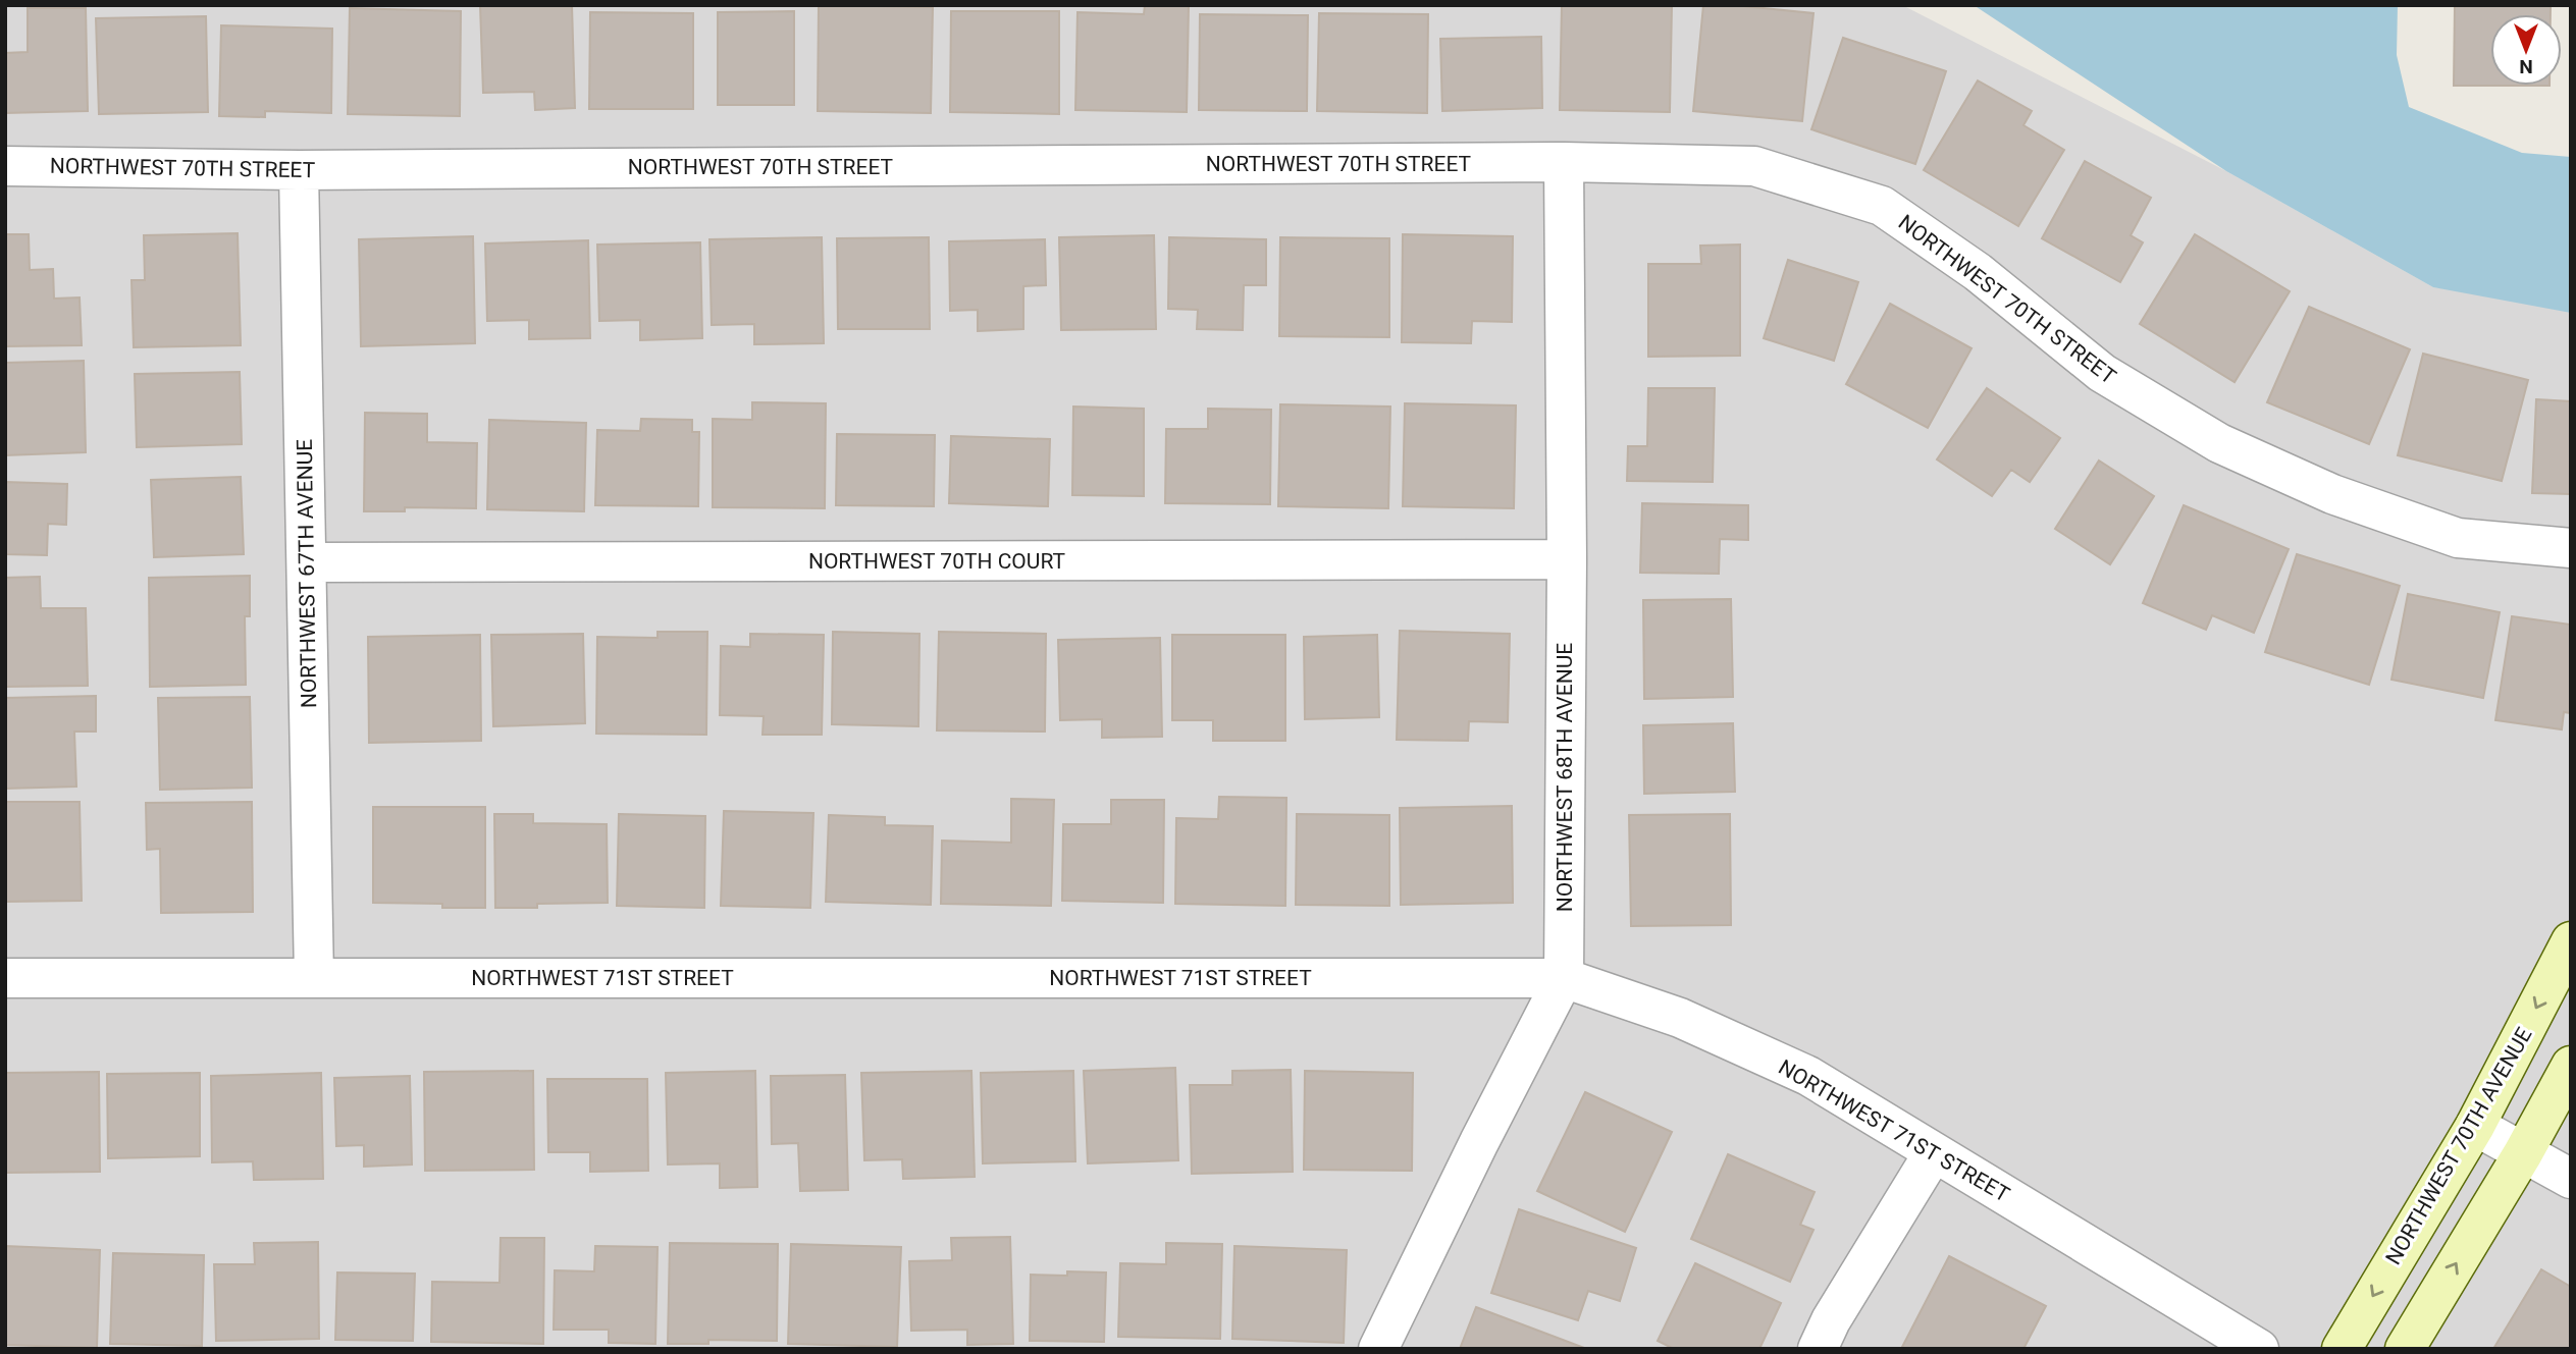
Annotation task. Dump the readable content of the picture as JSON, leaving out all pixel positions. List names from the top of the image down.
{
  "streets": {
    "street": [
      "NORTHWEST 70TH STREET",
      "NORTHWEST 70TH COURT",
      "NORTHWEST 67TH AVENUE",
      "NORTHWEST 68TH AVENUE",
      "NORTHWEST 71ST STREET",
      "NORTHWEST 70TH AVENUE"
    ]
  },
  "crossings": [
    ["NORTHWEST 70TH STREET", "NORTHWEST 67TH AVENUE"],
    ["NORTHWEST 70TH STREET", "NORTHWEST 68TH AVENUE"],
    ["NORTHWEST 70TH COURT", "NORTHWEST 67TH AVENUE"],
    ["NORTHWEST 70TH COURT", "NORTHWEST 68TH AVENUE"],
    ["NORTHWEST 67TH AVENUE", "NORTHWEST 71ST STREET"],
    ["NORTHWEST 68TH AVENUE", "NORTHWEST 71ST STREET"]
  ],
  "north": "bottom"
}
